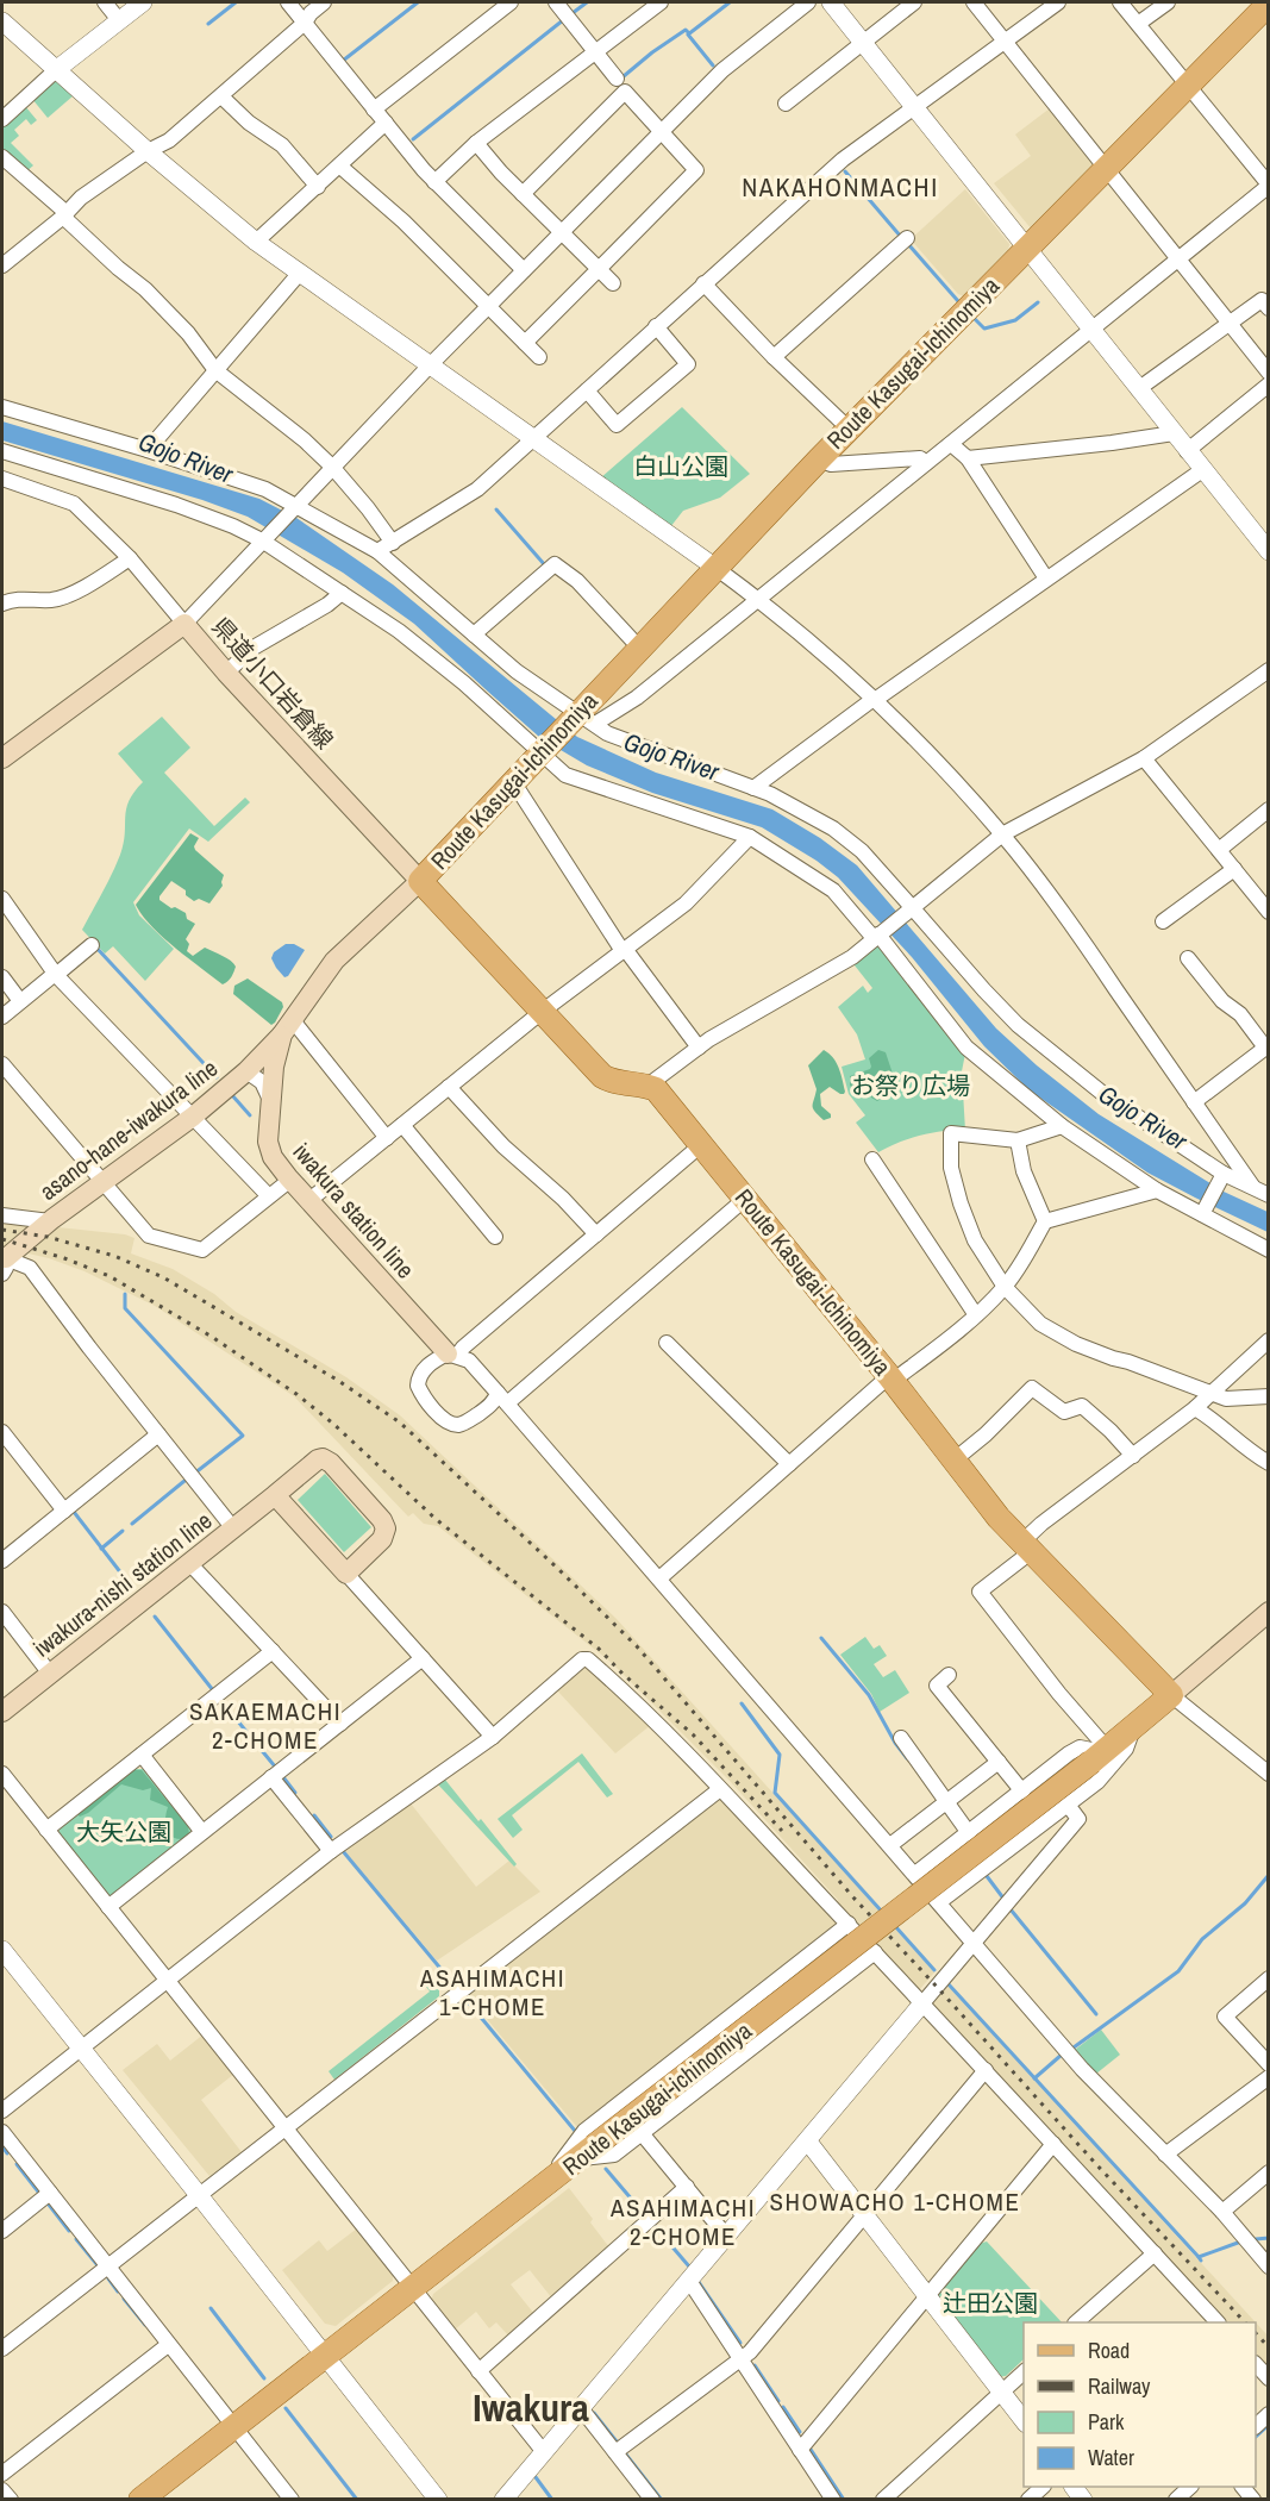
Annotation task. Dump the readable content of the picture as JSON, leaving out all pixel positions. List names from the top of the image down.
{
  "streets": {
    "main road": [
      "Route Kasugai-Ichinomiya",
      "県道小口岩倉線",
      "asano-hane-iwakura line",
      "iwakura station line",
      "iwakura-nishi station line",
      "Route Kasugai-ichinomiya"
    ]
  },
  "crossings": [
    ["Route Kasugai-Ichinomiya", "県道小口岩倉線"],
    ["Route Kasugai-Ichinomiya", "iwakura station line"],
    ["Route Kasugai-Ichinomiya", "Route Kasugai-ichinomiya"],
    ["県道小口岩倉線", "iwakura station line"],
    ["asano-hane-iwakura line", "iwakura station line"]
  ],
  "districts": [
    "NAKAHONMACHI",
    "SAKAEMACHI 2-CHOME",
    "ASAHIMACHI 1-CHOME",
    "SHOWACHO 1-CHOME",
    "ASAHIMACHI 2-CHOME",
    "Iwakura"
  ],
  "water": ["Gojo River"],
  "parks": [
    "白山公園",
    "お祭り広場",
    "大矢公園",
    "辻田公園"
  ],
  "legend": [
    "Road",
    "Railway",
    "Park",
    "Water"
  ]
}
